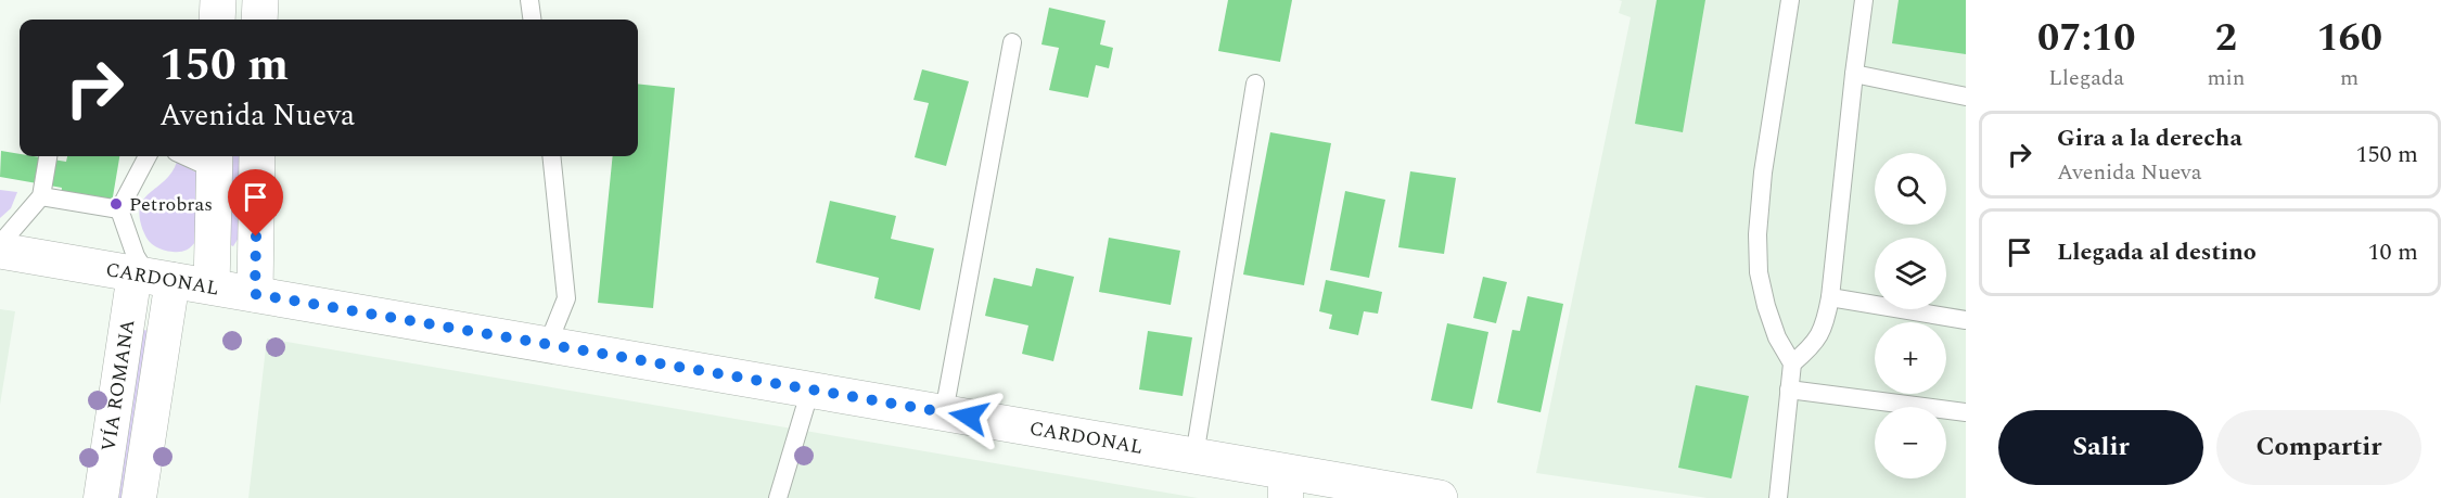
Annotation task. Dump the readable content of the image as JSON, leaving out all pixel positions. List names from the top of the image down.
{
  "streets": {
    "main road": ["CARDONAL"],
    "street": ["VÍA ROMANA"]
  },
  "crossings": [
    ["CARDONAL", "VÍA ROMANA"]
  ],
  "places": ["Petrobras"],
  "page": {
    "eta": [
      "07:10",
      "Llegada",
      "2",
      "min",
      "160",
      "m"
    ],
    "turn": ["150 m", "Avenida Nueva"],
    "list": [
      {
        "name": "Gira a la derecha",
        "note": "Avenida Nueva",
        "value": "150 m"
      },
      {
        "name": "Llegada al destino",
        "value": "10 m"
      }
    ],
    "map_buttons": ["+", "−"],
    "buttons": ["Salir", "Compartir"]
  }
}
